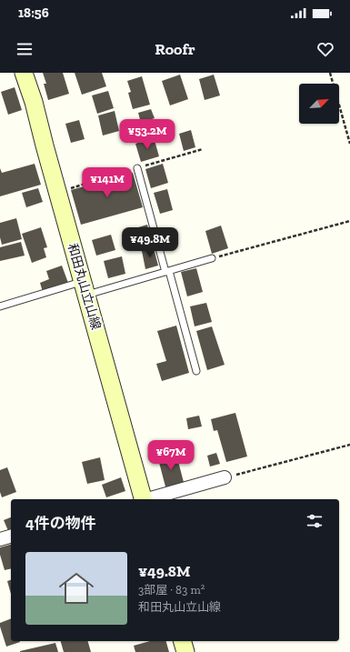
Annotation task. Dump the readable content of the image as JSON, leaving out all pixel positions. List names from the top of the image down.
{
  "streets": {
    "main road": ["和田丸山立山線"]
  },
  "north": "top right",
  "page": {
    "status": "18:56",
    "header": "Roofr",
    "price": [
      "¥53.2M",
      "¥141M",
      "¥49.8M",
      "¥67M"
    ],
    "heading": "4件の物件",
    "list": [
      {
        "name": "¥49.8M",
        "note": "3部屋 · 83 m² · 和田丸山立山線"
      }
    ]
  }
}
